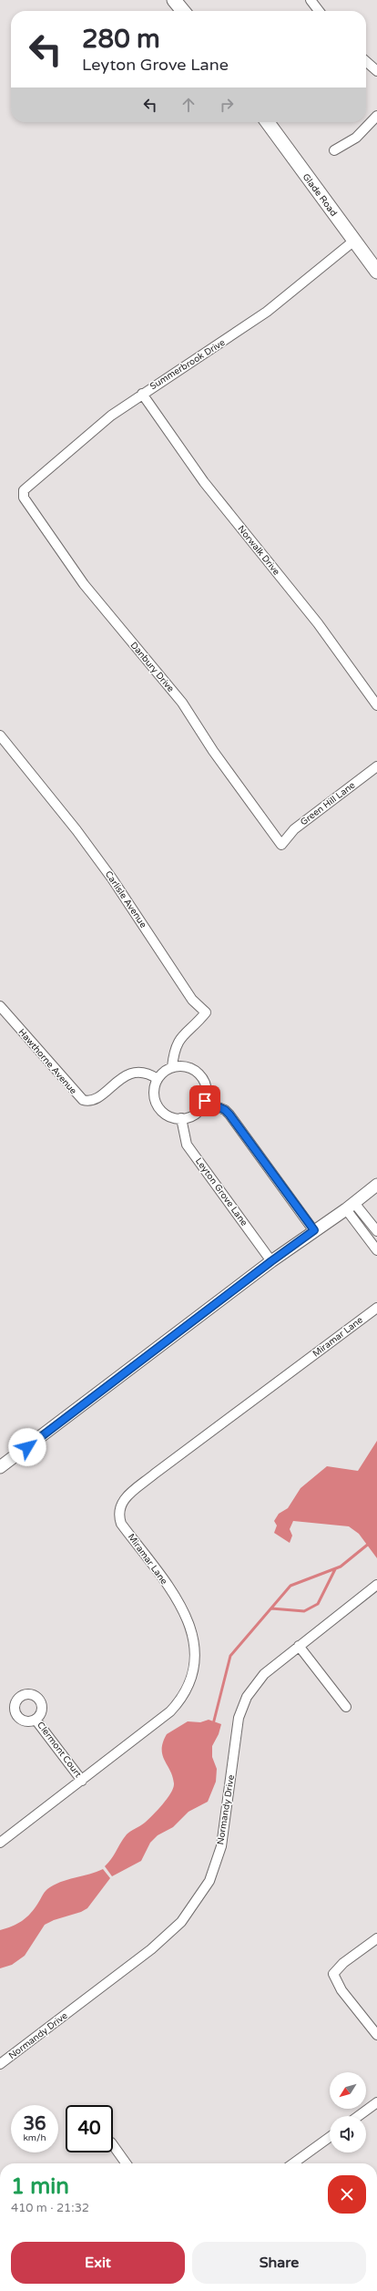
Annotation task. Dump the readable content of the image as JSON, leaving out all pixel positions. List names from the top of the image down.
{
  "streets": {
    "main road": ["Glade Road"],
    "street": [
      "Summerbrook Drive",
      "Norwalk Drive",
      "Danbury Drive",
      "Green Hill Lane",
      "Carlisle Avenue",
      "Hawthorne Avenue",
      "Leyton Grove Lane",
      "Miramar Lane",
      "Clermont Court",
      "Normandy Drive"
    ]
  },
  "crossings": [
    ["Glade Road", "Summerbrook Drive"],
    ["Summerbrook Drive", "Norwalk Drive"],
    ["Summerbrook Drive", "Danbury Drive"],
    ["Danbury Drive", "Green Hill Lane"],
    ["Carlisle Avenue", "Hawthorne Avenue"],
    ["Carlisle Avenue", "Leyton Grove Lane"],
    ["Hawthorne Avenue", "Leyton Grove Lane"],
    ["Miramar Lane", "Clermont Court"]
  ],
  "north": "bottom left",
  "page": {
    "turn": ["280 m", "Leyton Grove Lane"],
    "speed": "36 km/h",
    "limit": "40",
    "heading": ["1 min", "410 m · 21:32"],
    "buttons": ["Exit", "Share"]
  }
}
